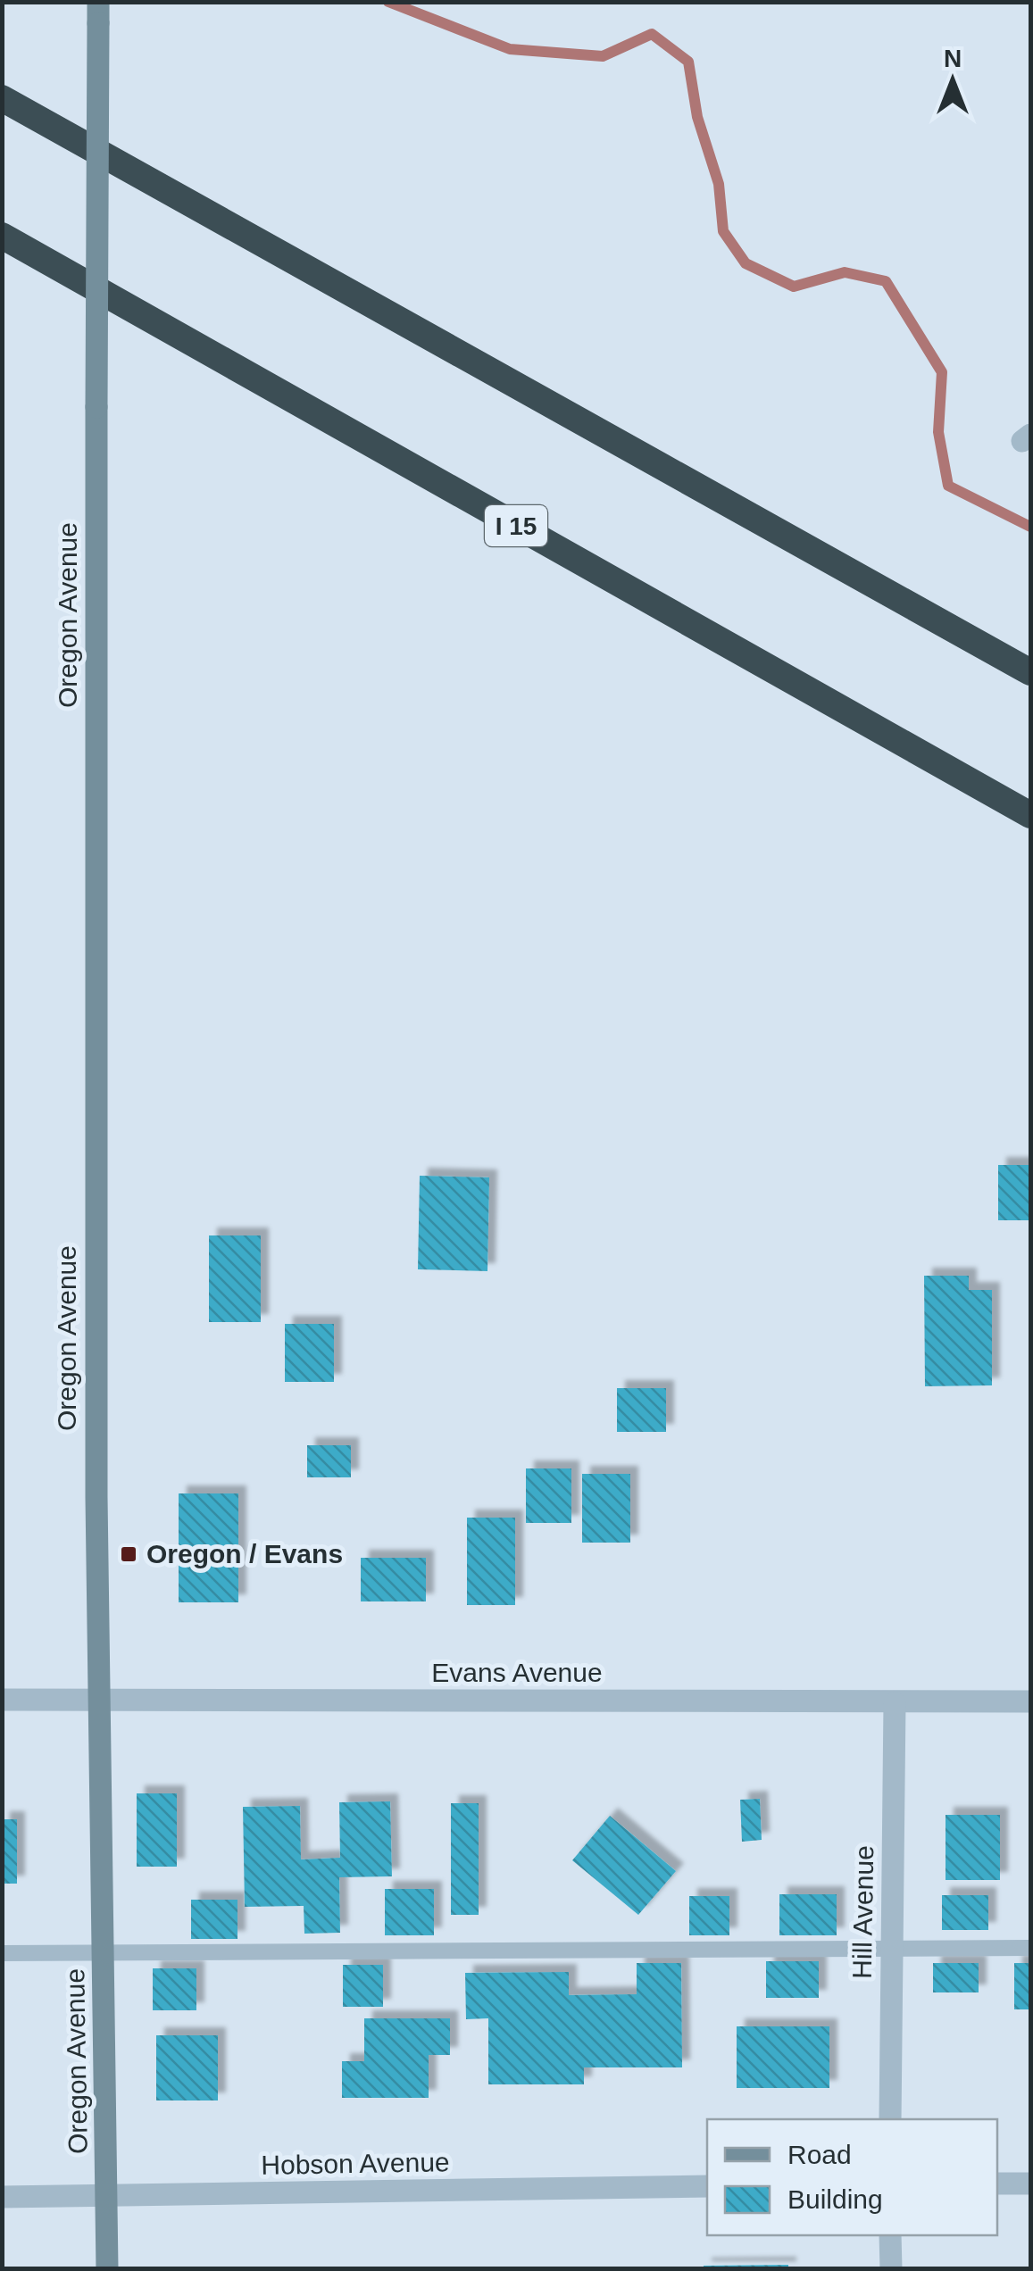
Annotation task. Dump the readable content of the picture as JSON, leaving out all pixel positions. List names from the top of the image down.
{
  "streets": {
    "highway": ["I 15"],
    "street": [
      "Oregon Avenue",
      "Evans Avenue",
      "Hill Avenue",
      "Hobson Avenue"
    ]
  },
  "crossings": [
    ["Oregon Avenue", "Evans Avenue"],
    ["Oregon Avenue", "Hobson Avenue"],
    ["Evans Avenue", "Hill Avenue"]
  ],
  "places": {
    "transit": ["Oregon / Evans"]
  },
  "legend": ["Road", "Building"],
  "north": "top"
}
